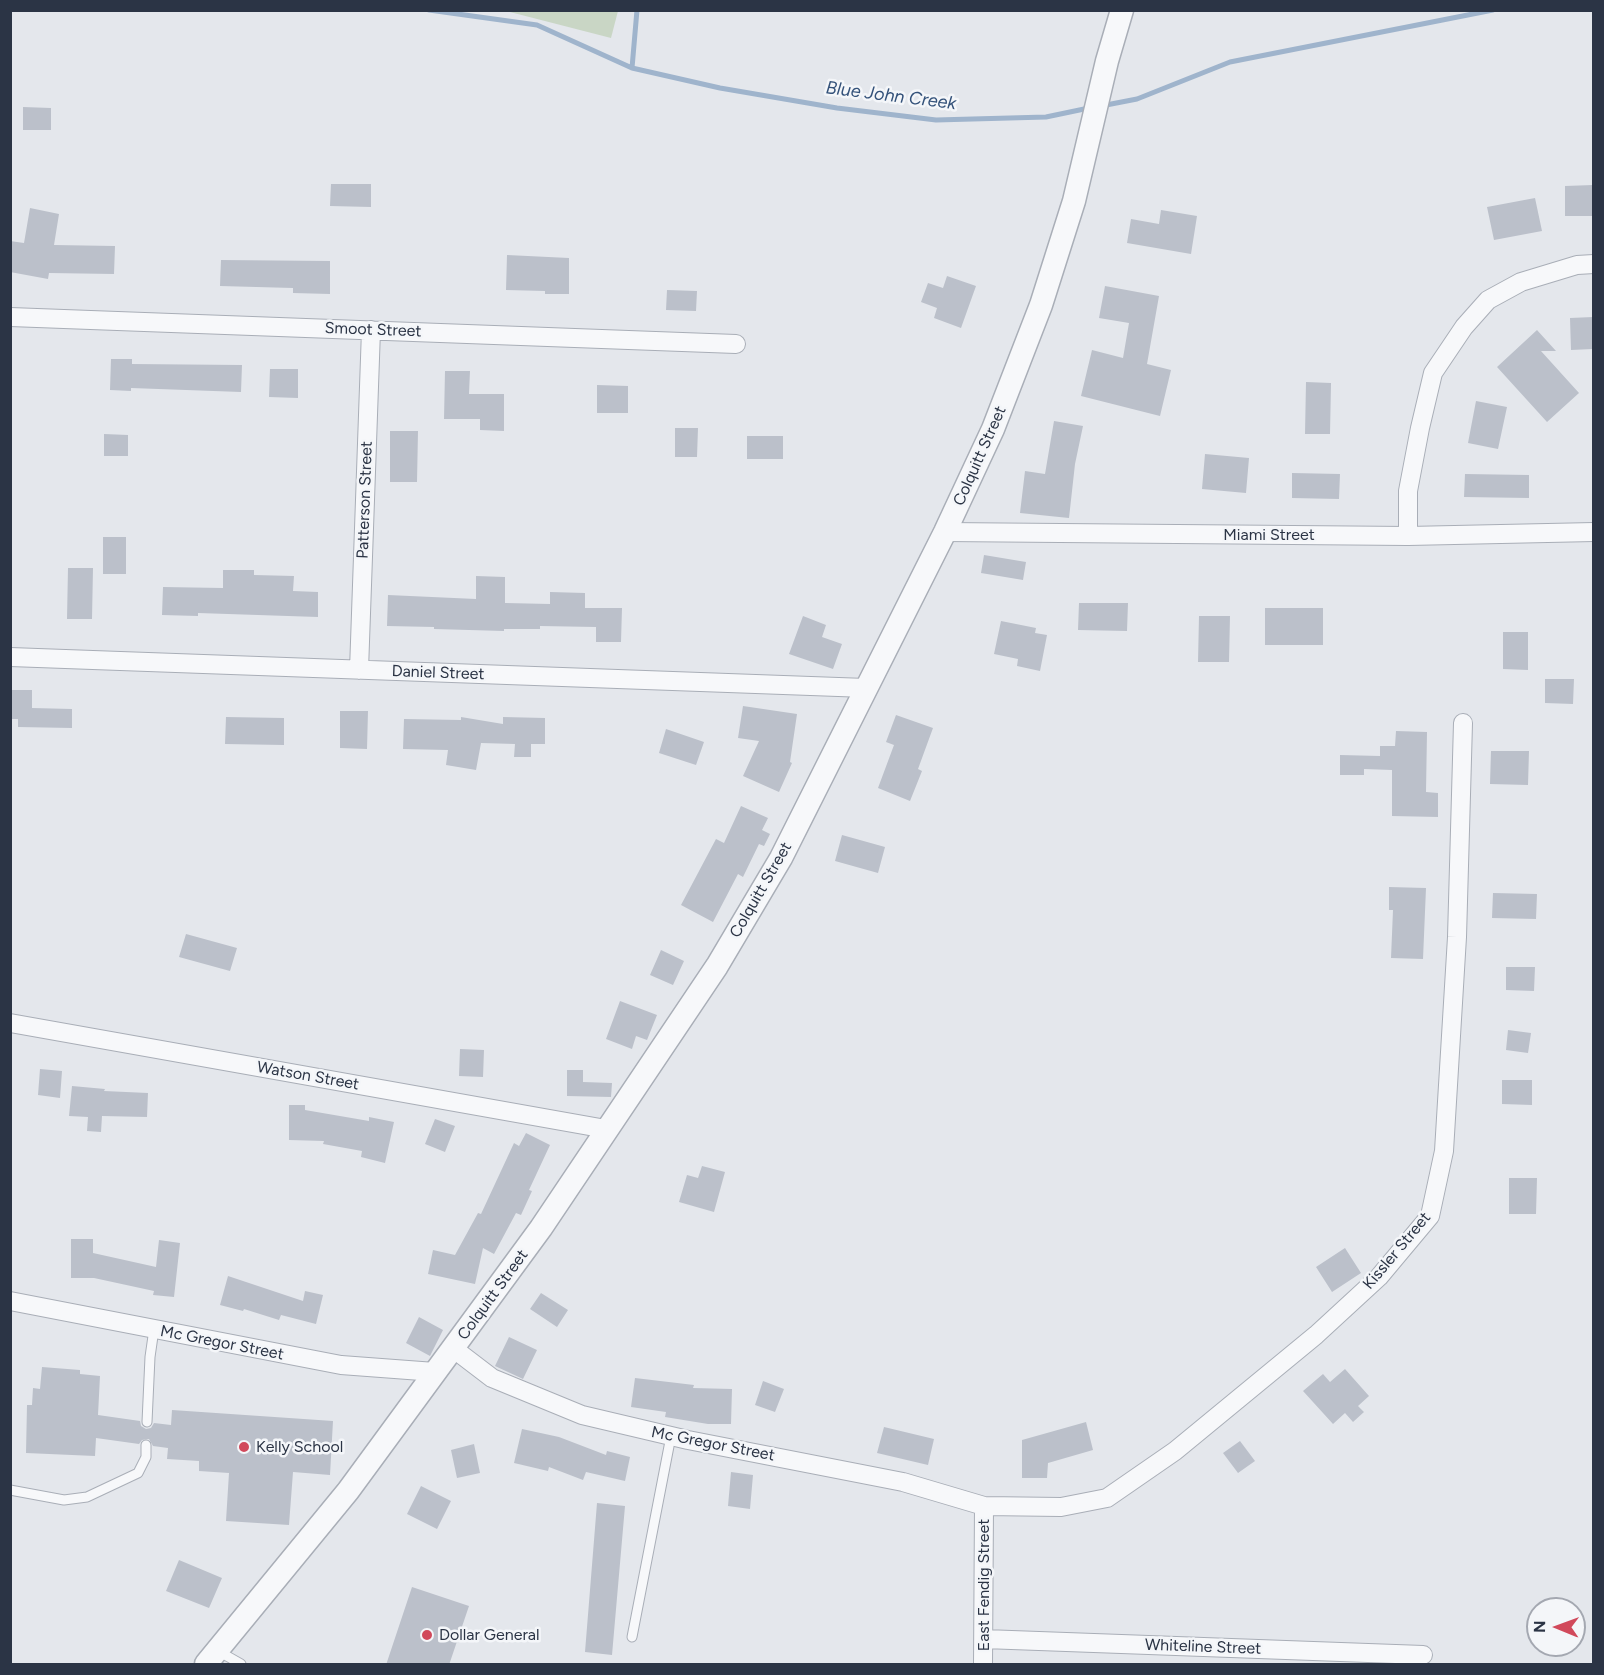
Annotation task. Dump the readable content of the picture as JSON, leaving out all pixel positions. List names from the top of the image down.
{
  "streets": {
    "street": [
      "Smoot Street",
      "Colquitt Street",
      "Patterson Street",
      "Miami Street",
      "Daniel Street",
      "Watson Street",
      "Kissler Street",
      "Mc Gregor Street",
      "East Fendig Street",
      "Whiteline Street"
    ]
  },
  "crossings": [
    ["Smoot Street", "Patterson Street"],
    ["Colquitt Street", "Miami Street"],
    ["Colquitt Street", "Daniel Street"],
    ["Colquitt Street", "Watson Street"],
    ["Colquitt Street", "Mc Gregor Street"],
    ["Patterson Street", "Daniel Street"],
    ["Kissler Street", "Mc Gregor Street"],
    ["Kissler Street", "East Fendig Street"],
    ["Mc Gregor Street", "East Fendig Street"],
    ["East Fendig Street", "Whiteline Street"]
  ],
  "water": ["Blue John Creek"],
  "places": ["Kelly School", "Dollar General"],
  "north": "left"
}
